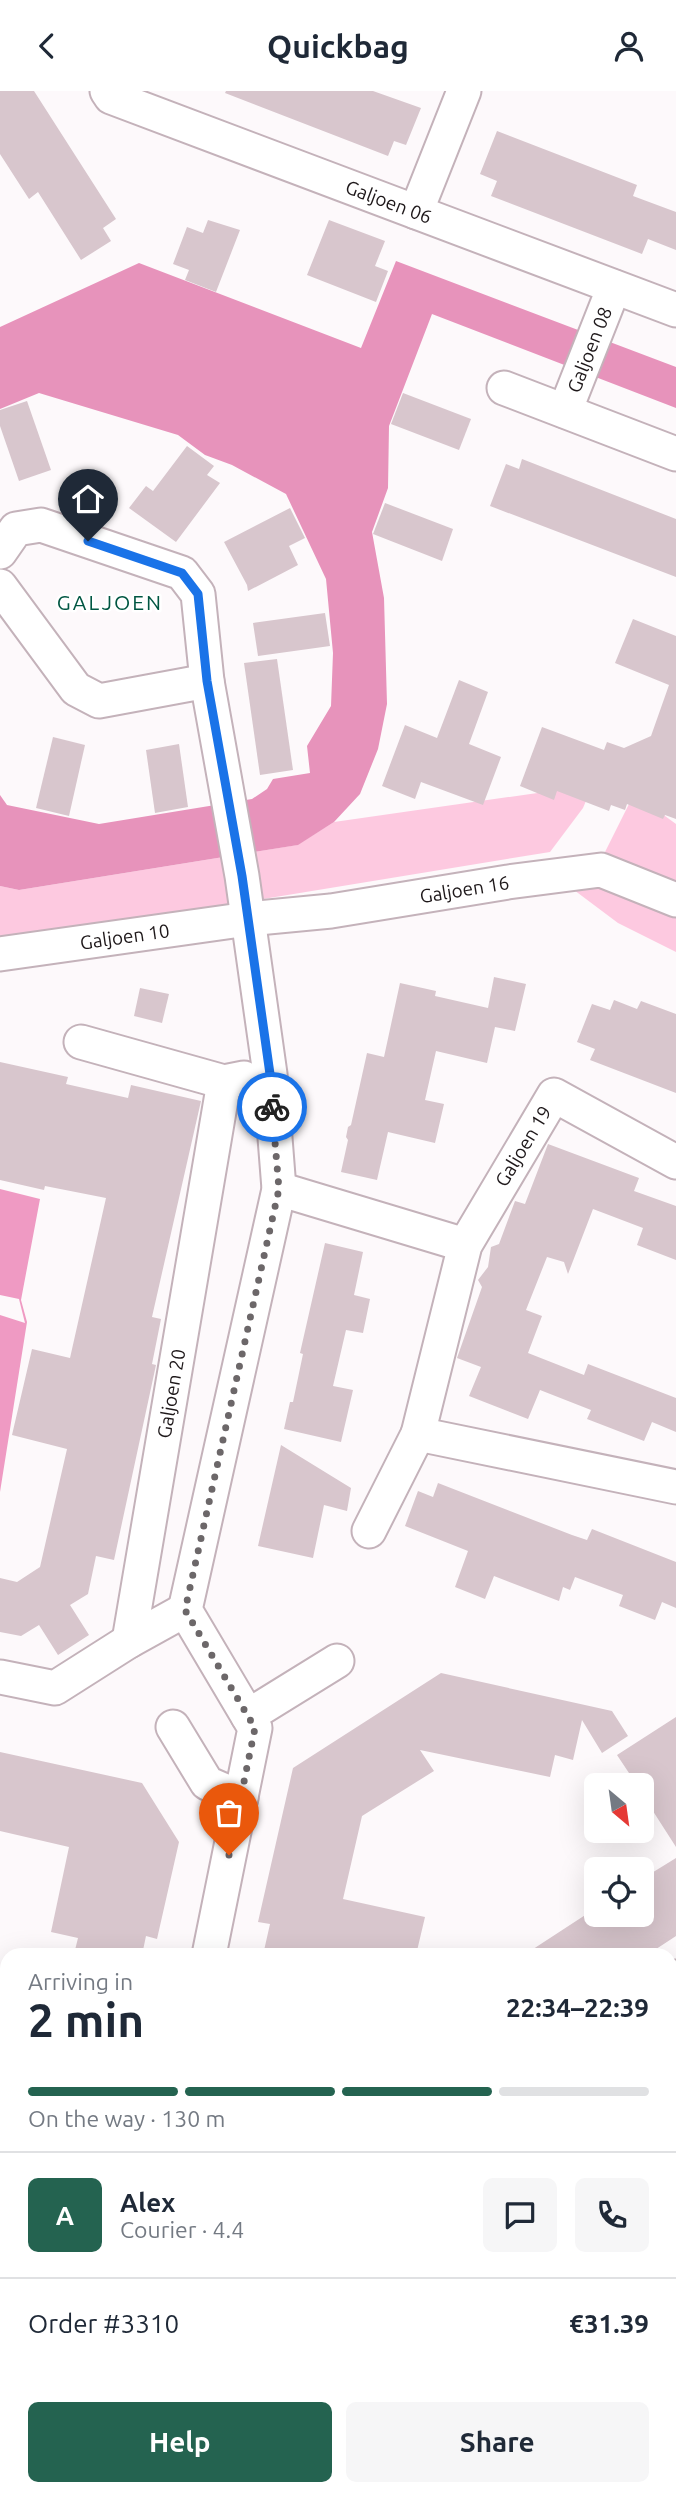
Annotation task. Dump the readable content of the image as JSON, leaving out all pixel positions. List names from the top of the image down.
{
  "streets": {
    "street": [
      "Galjoen 06",
      "Galjoen 08",
      "Galjoen 16",
      "Galjoen 10",
      "Galjoen 19",
      "Galjoen 20"
    ]
  },
  "crossings": [
    ["Galjoen 06", "Galjoen 08"],
    ["Galjoen 16", "Galjoen 10"]
  ],
  "districts": ["GALJOEN"],
  "north": "bottom right",
  "page": {
    "header": "Quickbag",
    "heading": ["2 min", "Arriving in", "22:34–22:39"],
    "panel": [
      "Alex",
      "Courier · 4.4",
      "Order #3310",
      "€31.39"
    ],
    "bar": "On the way · 130 m",
    "round": "A",
    "buttons": ["Help", "Share"]
  }
}
